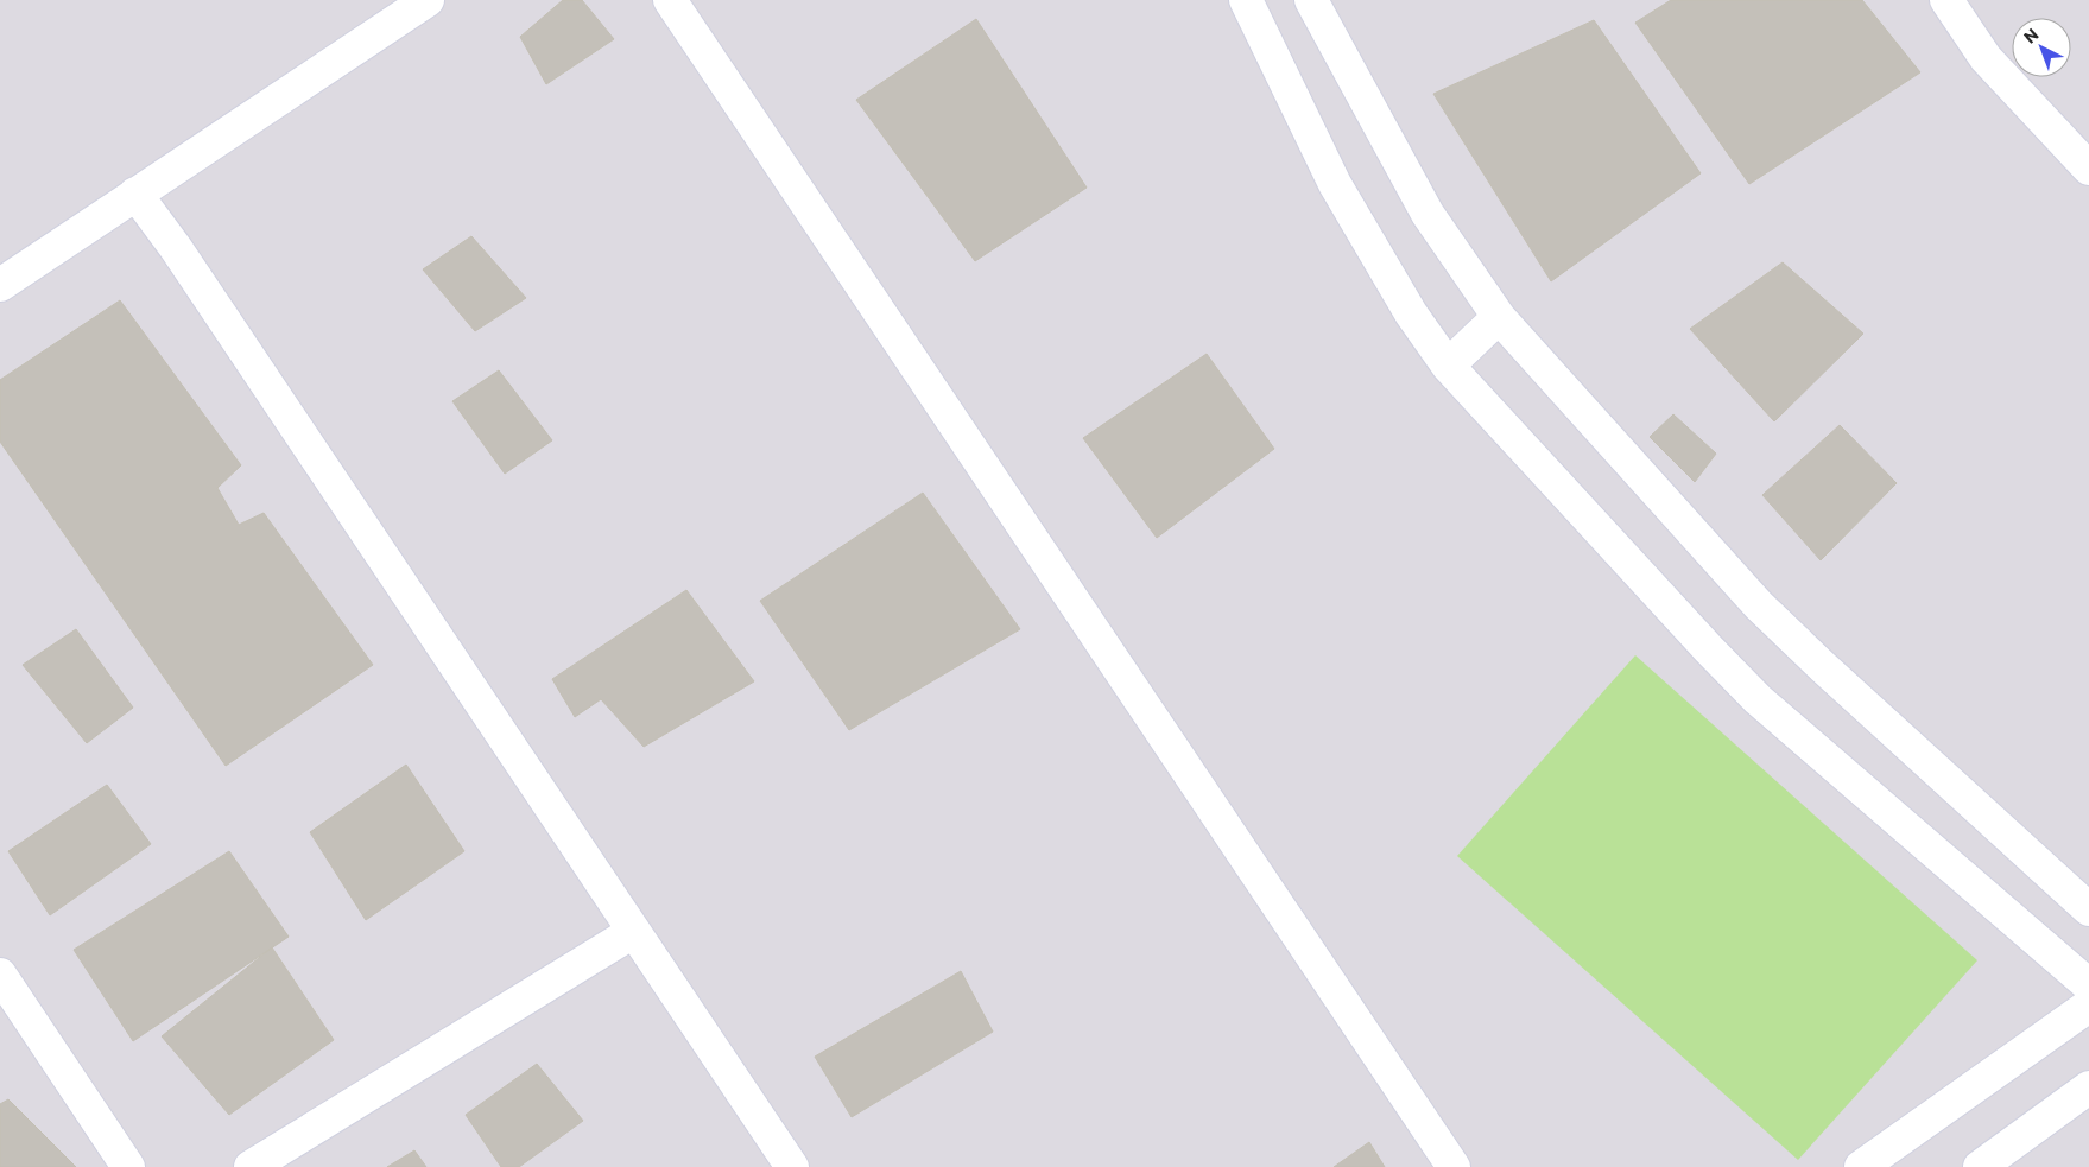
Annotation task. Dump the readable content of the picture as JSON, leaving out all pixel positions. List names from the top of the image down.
{
  "north": "top left"
}
